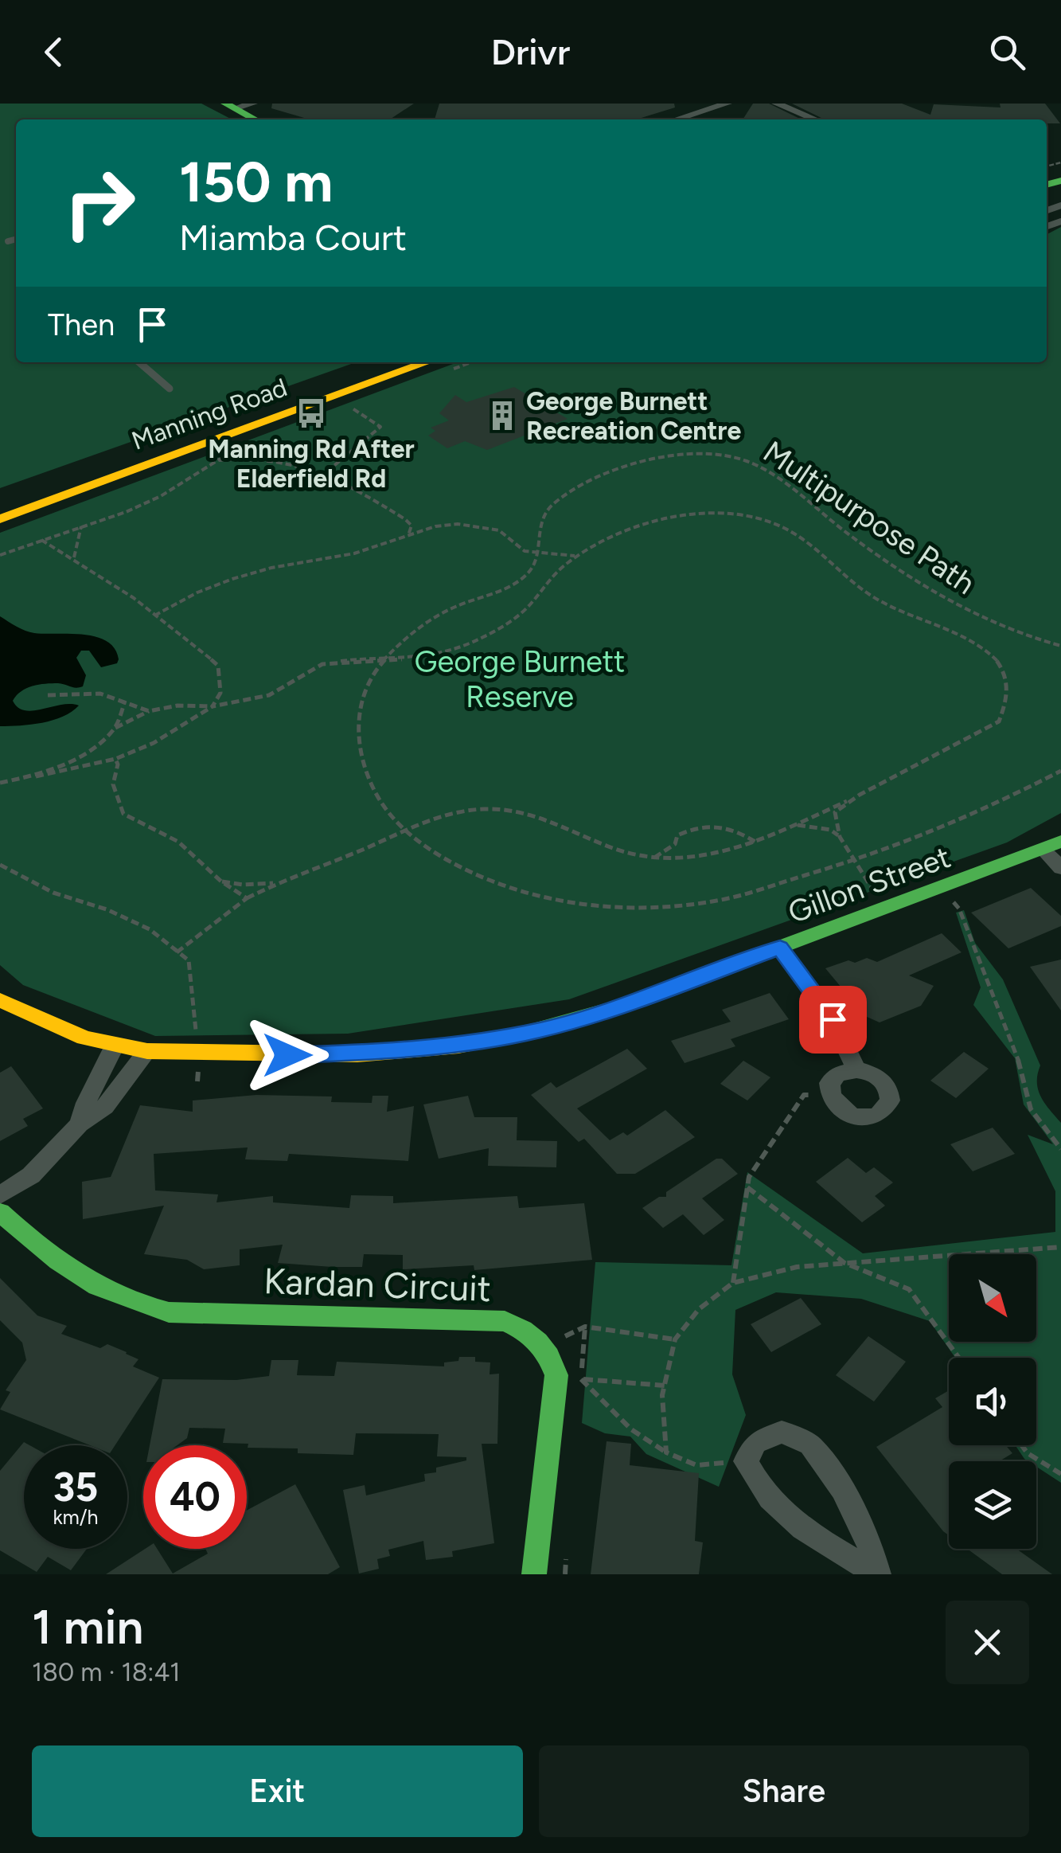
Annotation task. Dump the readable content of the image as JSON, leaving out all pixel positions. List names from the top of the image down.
{
  "streets": {
    "street": ["Manning Road", "Gillon Street", "Kardan Circuit"],
    "path": ["Multipurpose Path"]
  },
  "parks": ["George Burnett Reserve"],
  "places": {
    "bus stop": ["Manning Rd After Elderfield Rd"],
    "building": ["George Burnett Recreation Centre"]
  },
  "north": "bottom right",
  "page": {
    "header": "Drivr",
    "turn": ["150 m", "Miamba Court"],
    "then": "Then",
    "speed": "35 km/h",
    "limit": "40",
    "heading": ["1 min", "180 m · 18:41"],
    "buttons": ["Exit", "Share"]
  }
}
